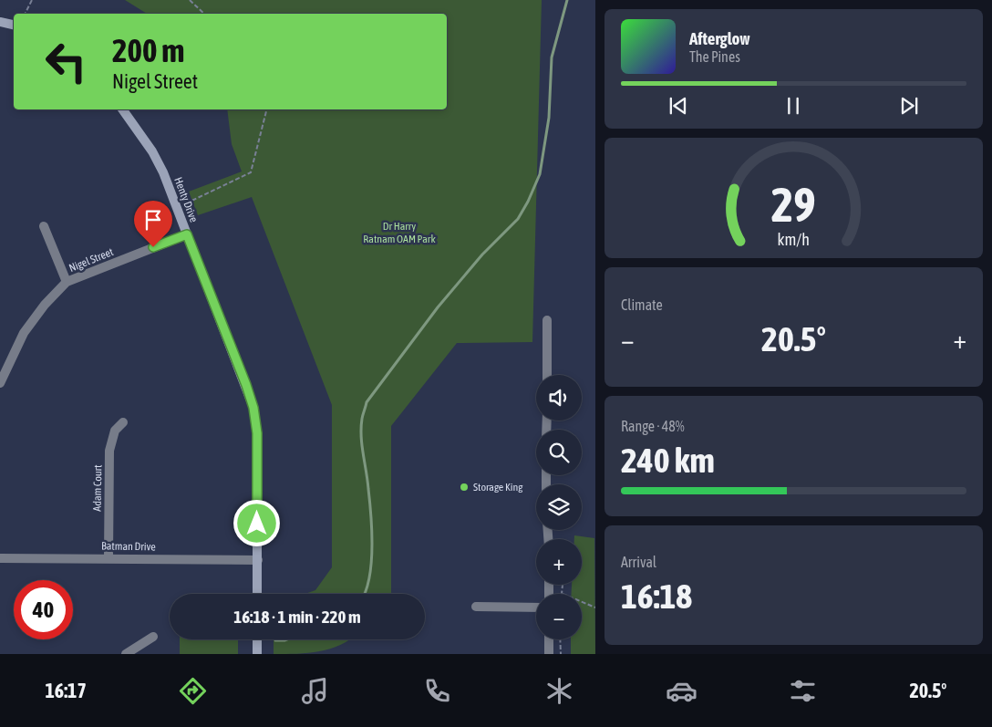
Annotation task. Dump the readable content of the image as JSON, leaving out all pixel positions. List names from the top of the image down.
{
  "streets": {
    "street": [
      "Henty Drive",
      "Nigel Street",
      "Adam Court",
      "Batman Drive"
    ]
  },
  "crossings": [
    ["Henty Drive", "Nigel Street"],
    ["Henty Drive", "Batman Drive"],
    ["Adam Court", "Batman Drive"]
  ],
  "parks": ["Dr Harry Ratnam OAM Park"],
  "places": ["Storage King"],
  "page": {
    "turn": ["200 m", "Nigel Street"],
    "song": ["Afterglow", "The Pines"],
    "tile": [
      "Climate",
      ["Range · 48%", "240 km"],
      ["Arrival", "16:18"]
    ],
    "heat": ["−", "20.5°", "+"],
    "map_buttons": ["+", "−"],
    "limit": "40",
    "trip": "16:18 · 1 min · 220 m",
    "tabs": ["16:17", "20.5°"],
    "gauge": ["29", "km/h"]
  }
}
